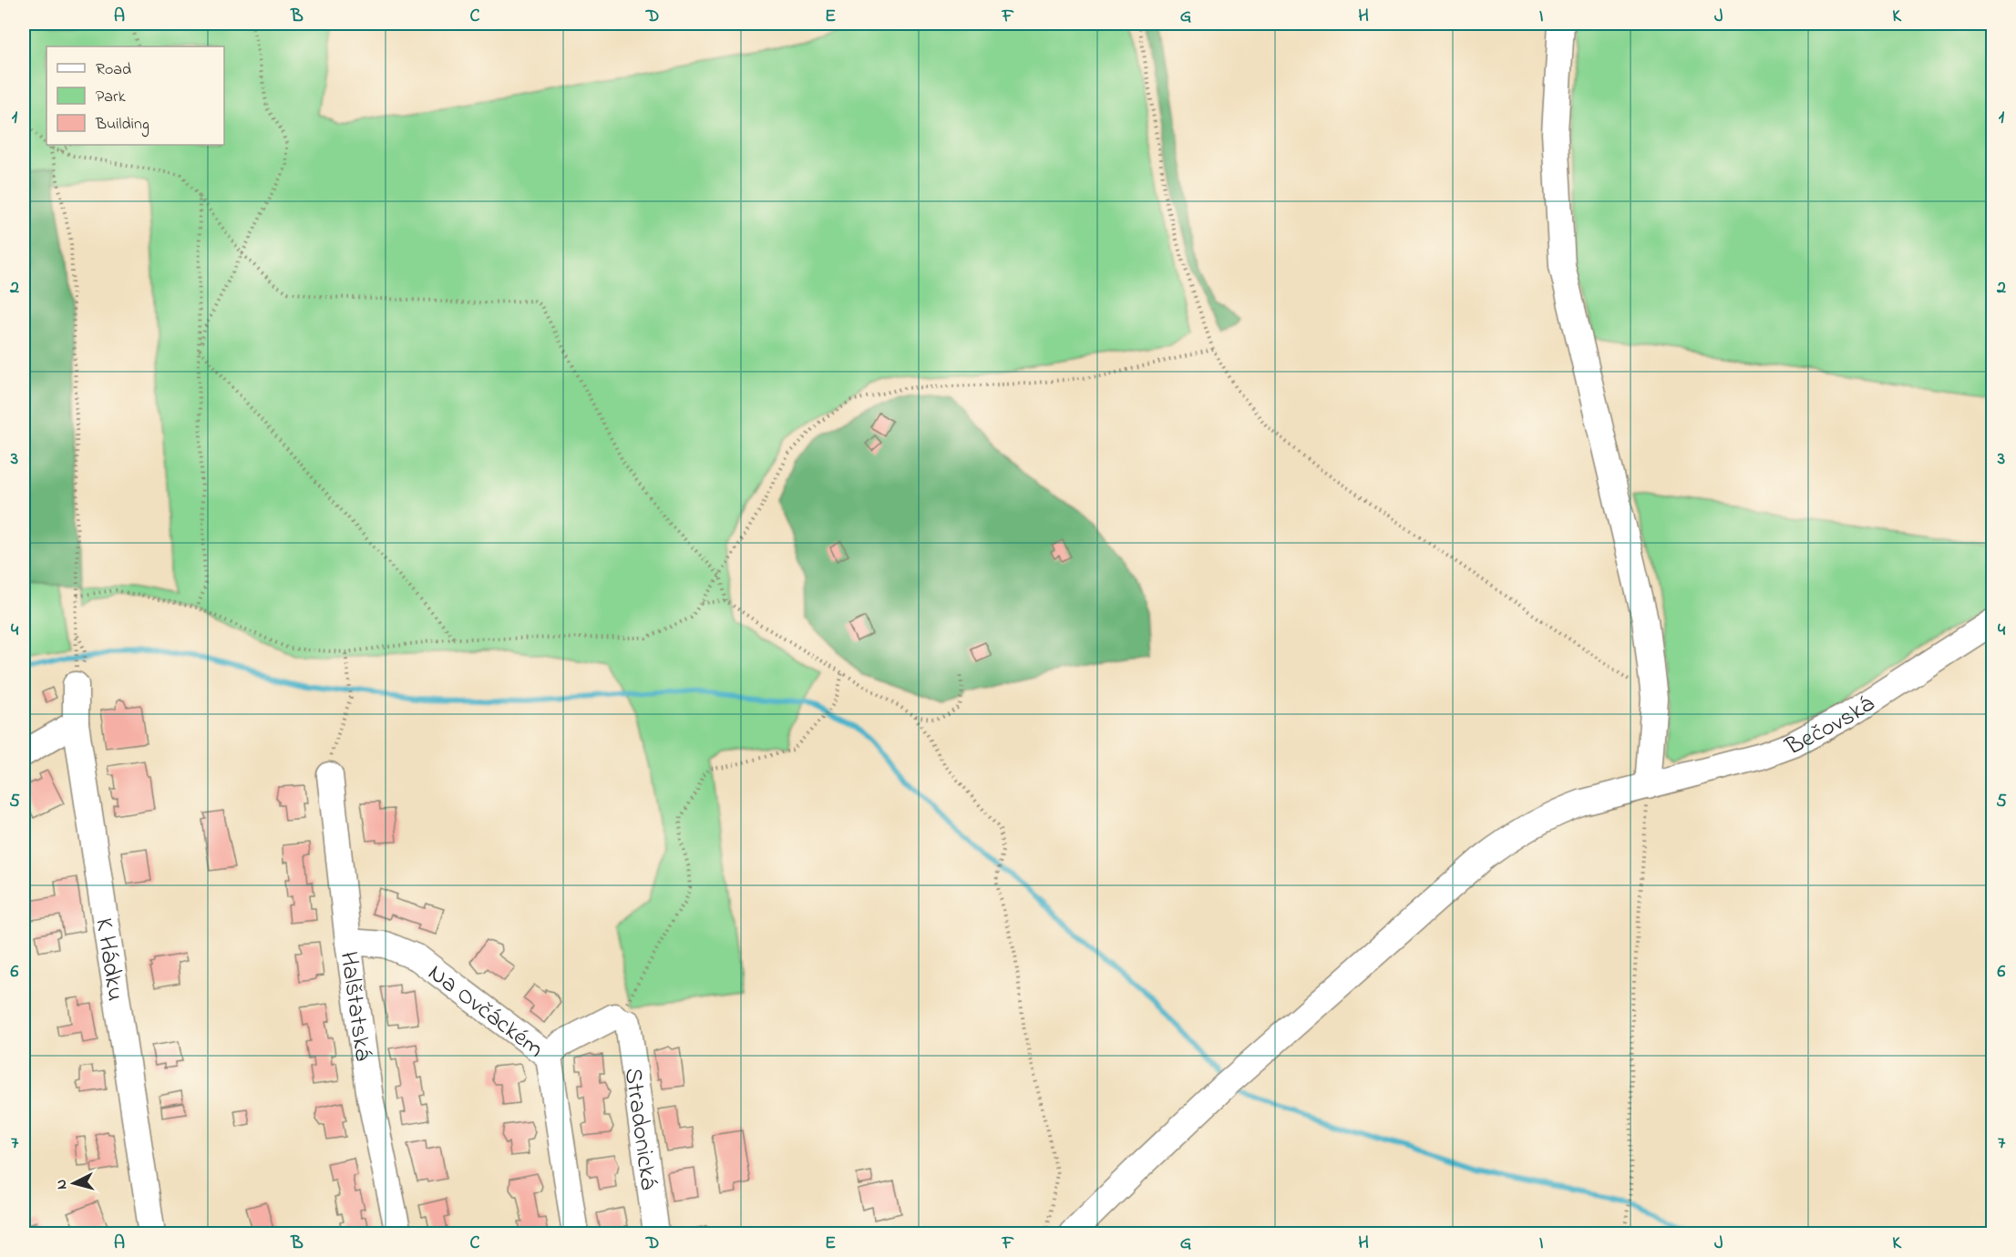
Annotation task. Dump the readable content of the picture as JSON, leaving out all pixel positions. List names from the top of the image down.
{
  "streets": {
    "street": [
      "Bečovská",
      "K Hádku",
      "Halštatská",
      "Na Ovčáckém",
      "Stradonická"
    ]
  },
  "crossings": [
    ["Halštatská", "Na Ovčáckém"]
  ],
  "legend": ["Road", "Park", "Building"],
  "north": "left",
  "grid": {
    "columns": [
      "A",
      "B",
      "C",
      "D",
      "E",
      "F",
      "G",
      "H",
      "I",
      "J",
      "K"
    ],
    "rows": [
      "1",
      "2",
      "3",
      "4",
      "5",
      "6",
      "7"
    ]
  }
}
